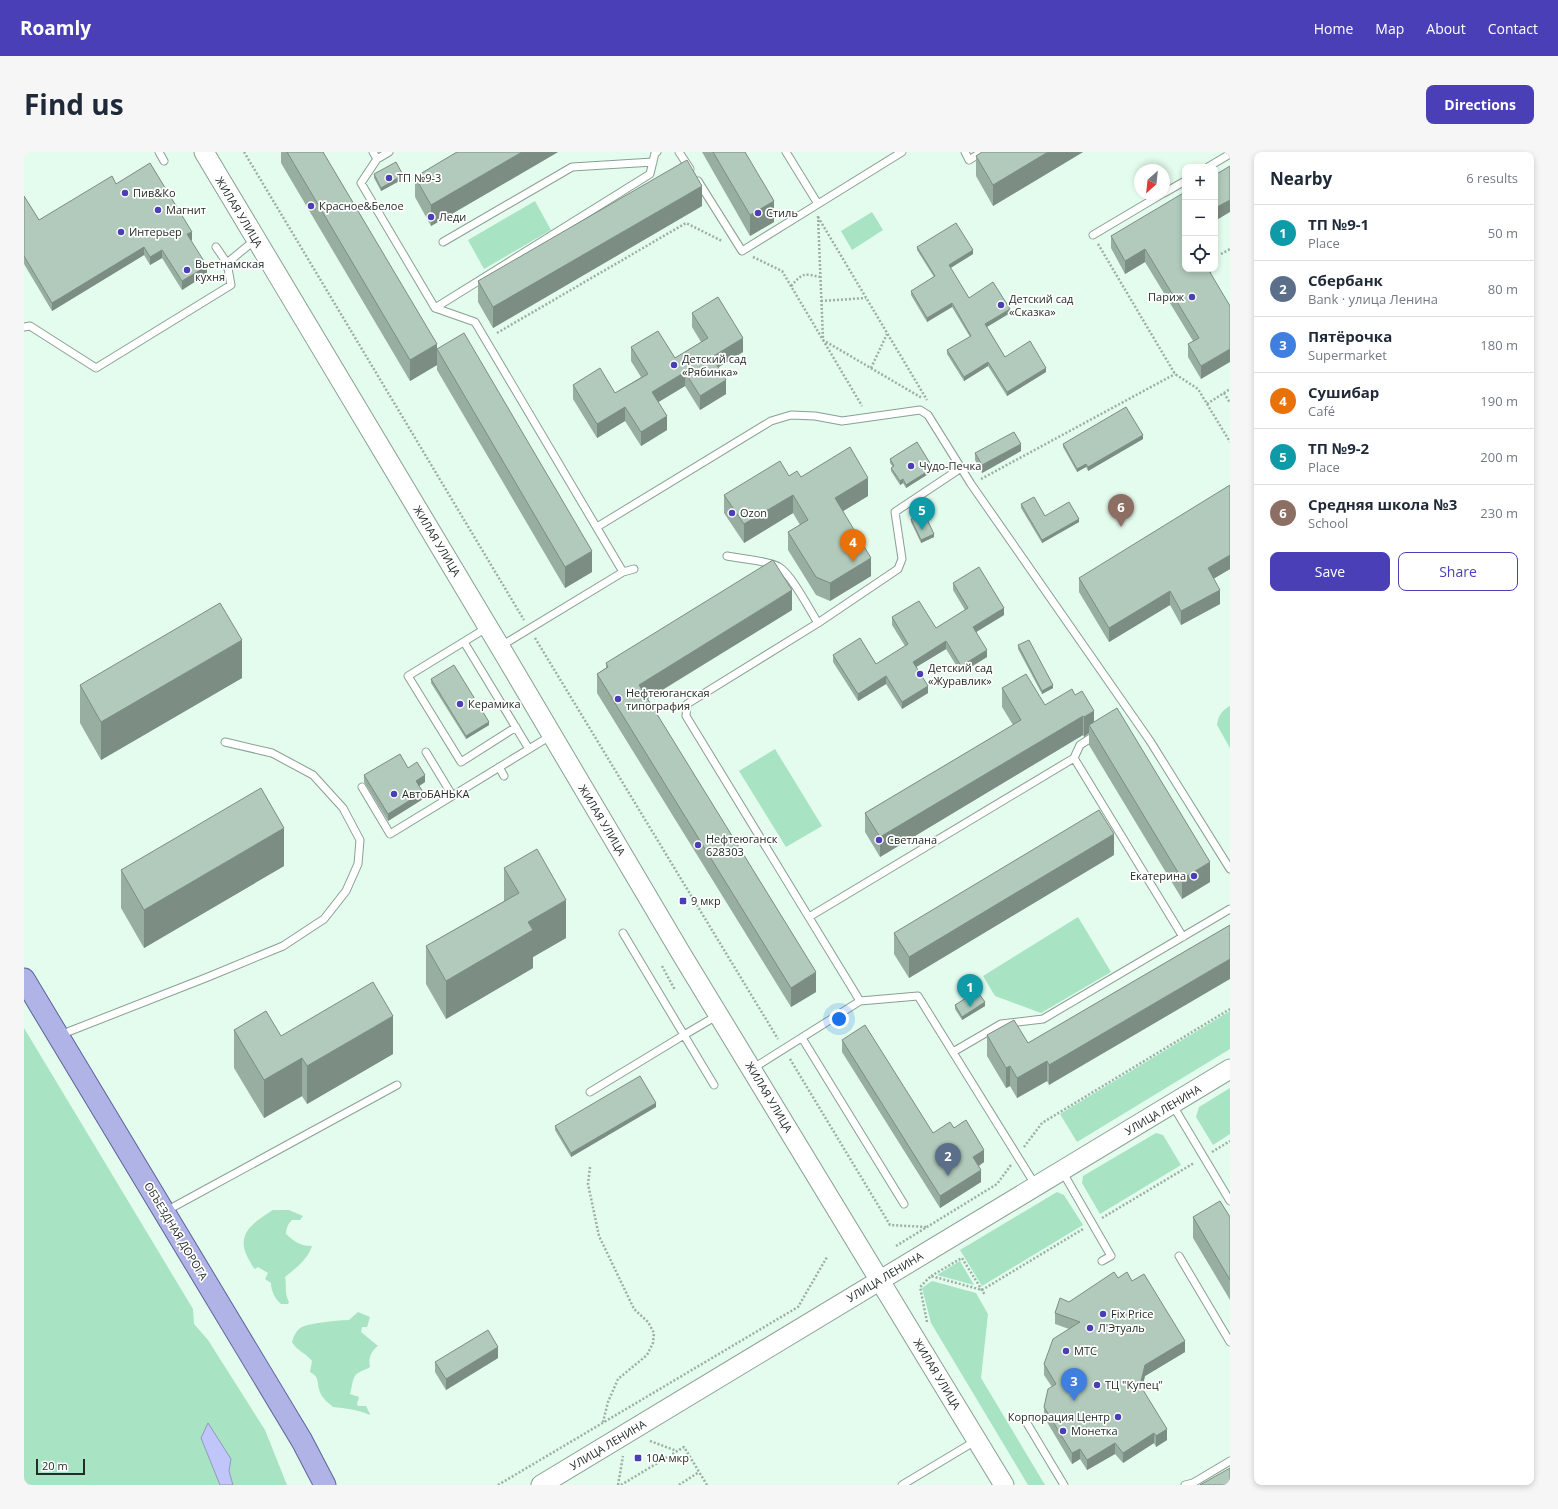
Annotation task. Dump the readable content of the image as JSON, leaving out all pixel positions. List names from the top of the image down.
{
  "streets": {
    "main road": ["ЖИЛАЯ УЛИЦА", "УЛИЦА ЛЕНИНА", "ОБЪЕЗДНАЯ ДОРОГА"]
  },
  "crossings": [
    ["ЖИЛАЯ УЛИЦА", "УЛИЦА ЛЕНИНА"]
  ],
  "places": {
    "other": [
      "ТП №9-3",
      "Пив&Ко",
      "Красное&Белое",
      "Магнит",
      "Стиль",
      "Леди",
      "Интерьер",
      "Вьетнамская кухня",
      "Париж",
      "Детский сад «Сказка»",
      "Детский сад «Рябинка»",
      "Чудо-Печка",
      "Ozon",
      "Детский сад «Журавлик»",
      "Нефтеюганская типография",
      "Керамика",
      "АвтоБАНЬКА",
      "Светлана",
      "Нефтеюганск 628303",
      "Екатерина",
      "Fix Price",
      "Л'Этуаль",
      "МТС",
      "ТЦ \"Купец\"",
      "Корпорация Центр",
      "Монетка"
    ],
    "transit": ["9 мкр", "10А мкр"]
  },
  "scale_bar": "20 m",
  "north": "bottom left",
  "page": {
    "header": "Roamly",
    "nav": [
      "Home",
      "Map",
      "About",
      "Contact"
    ],
    "title": "Find us",
    "buttons": [
      "Directions",
      ["Save", "Share"]
    ],
    "heading": ["Nearby", "6 results"],
    "map_buttons": ["+", "−"],
    "list": [
      {
        "mark": "1",
        "name": "ТП №9-1",
        "note": "Place",
        "value": "50 m"
      },
      {
        "mark": "2",
        "name": "Сбербанк",
        "note": "Bank · улица Ленина",
        "value": "80 m"
      },
      {
        "mark": "3",
        "name": "Пятёрочка",
        "note": "Supermarket",
        "value": "180 m"
      },
      {
        "mark": "4",
        "name": "Сушибар",
        "note": "Café",
        "value": "190 m"
      },
      {
        "mark": "5",
        "name": "ТП №9-2",
        "note": "Place",
        "value": "200 m"
      },
      {
        "mark": "6",
        "name": "Средняя школа №3",
        "note": "School",
        "value": "230 m"
      }
    ],
    "pins": [
      "6",
      "5",
      "4",
      "1",
      "2",
      "3"
    ],
    "scale": "20 m"
  }
}
